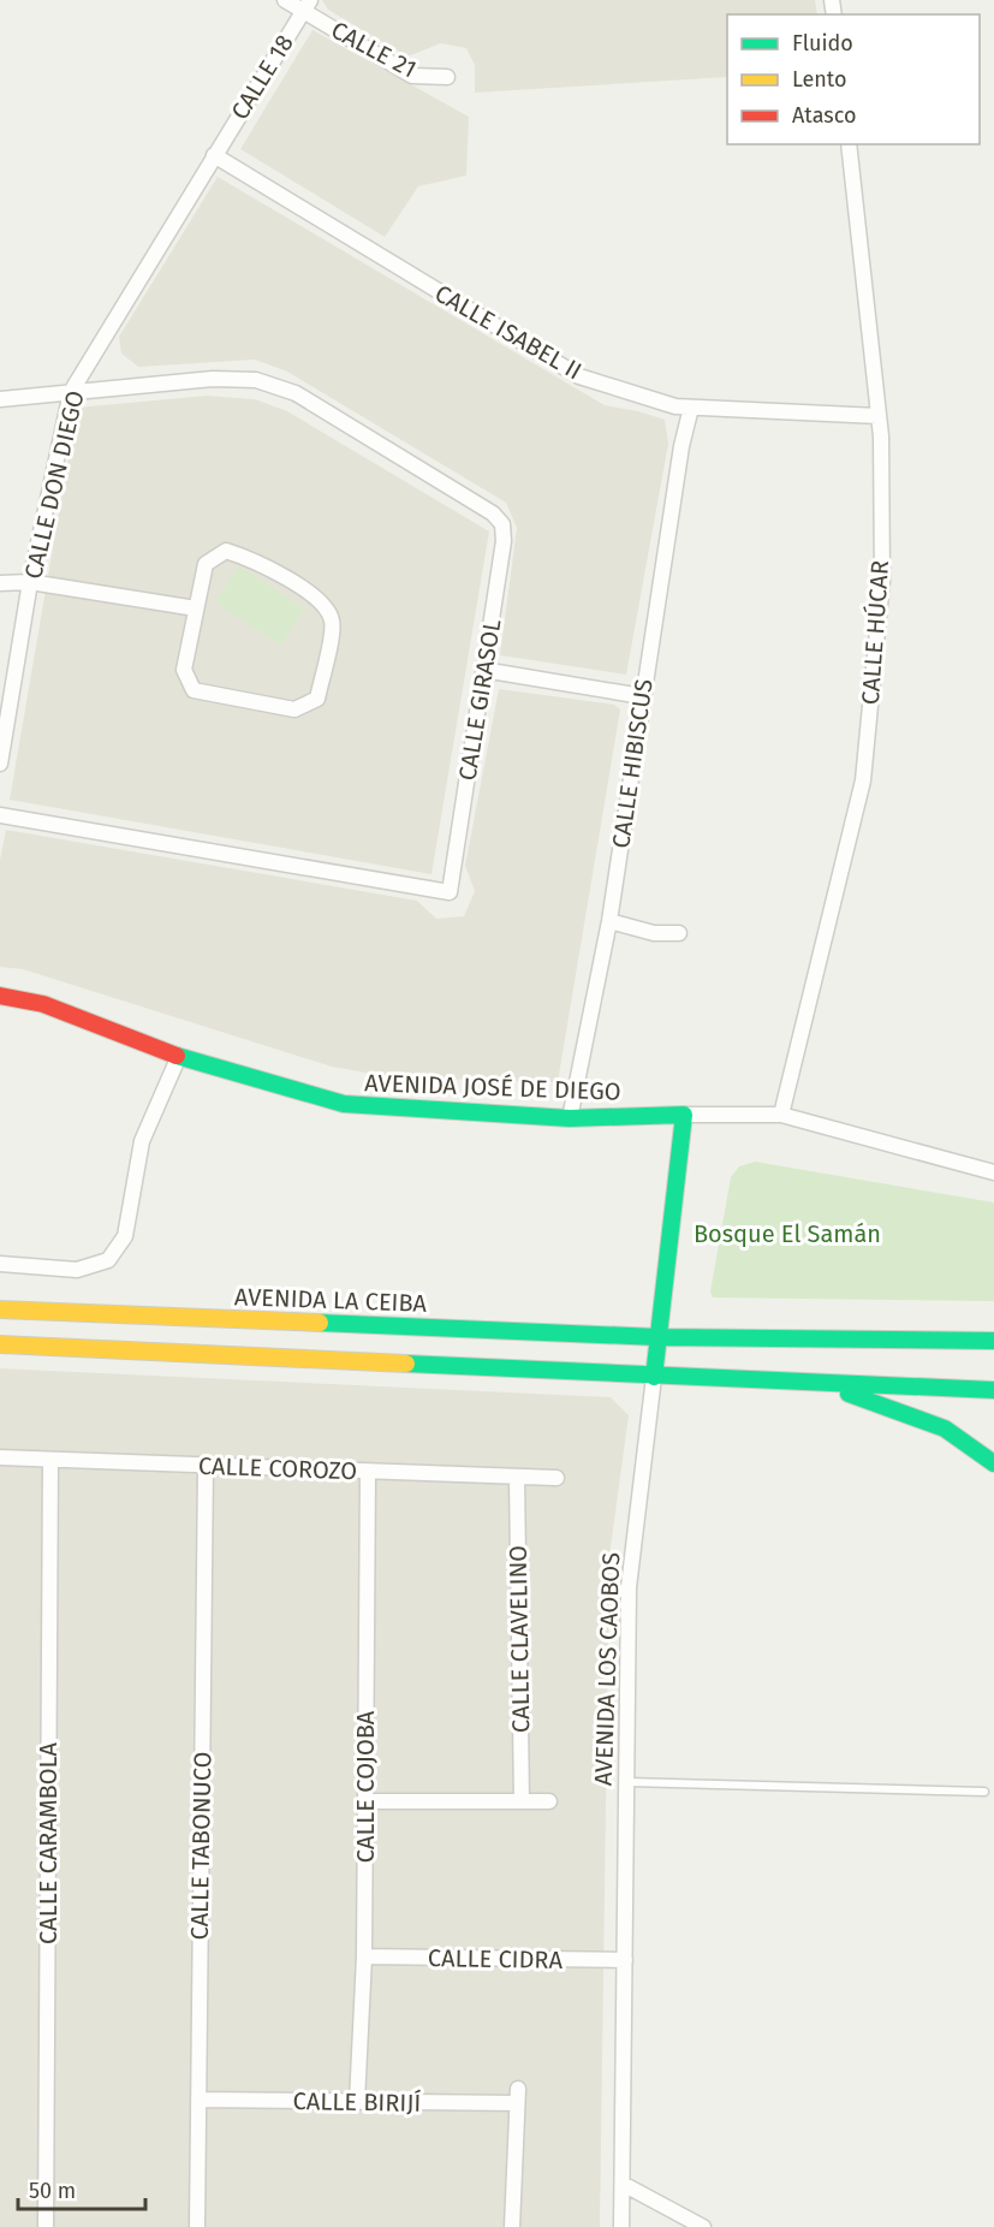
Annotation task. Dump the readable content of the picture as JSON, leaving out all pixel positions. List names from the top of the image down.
{
  "streets": {
    "main road": ["AVENIDA JOSÉ DE DIEGO", "AVENIDA LA CEIBA", "AVENIDA LOS CAOBOS"],
    "street": [
      "CALLE 21",
      "CALLE 18",
      "CALLE ISABEL II",
      "CALLE DON DIEGO",
      "CALLE HÚCAR",
      "CALLE GIRASOL",
      "CALLE HIBISCUS",
      "CALLE COROZO",
      "CALLE CLAVELINO",
      "CALLE COJOBA",
      "CALLE CARAMBOLA",
      "CALLE TABONUCO",
      "CALLE CIDRA",
      "CALLE BIRIJÍ"
    ]
  },
  "crossings": [
    ["CALLE 21", "CALLE 18"],
    ["CALLE 18", "CALLE ISABEL II"],
    ["CALLE 18", "CALLE DON DIEGO"],
    ["CALLE ISABEL II", "CALLE DON DIEGO"],
    ["CALLE ISABEL II", "CALLE HÚCAR"],
    ["CALLE ISABEL II", "CALLE HIBISCUS"],
    ["CALLE DON DIEGO", "CALLE GIRASOL"],
    ["CALLE HÚCAR", "AVENIDA JOSÉ DE DIEGO"],
    ["CALLE HIBISCUS", "AVENIDA JOSÉ DE DIEGO"],
    ["AVENIDA JOSÉ DE DIEGO", "AVENIDA LOS CAOBOS"],
    ["AVENIDA LA CEIBA", "AVENIDA LOS CAOBOS"],
    ["CALLE COROZO", "CALLE CLAVELINO"],
    ["CALLE COROZO", "CALLE COJOBA"],
    ["CALLE COROZO", "CALLE CARAMBOLA"],
    ["CALLE COROZO", "CALLE TABONUCO"],
    ["AVENIDA LOS CAOBOS", "CALLE CIDRA"],
    ["CALLE COJOBA", "CALLE CIDRA"],
    ["CALLE COJOBA", "CALLE BIRIJÍ"],
    ["CALLE TABONUCO", "CALLE BIRIJÍ"]
  ],
  "parks": ["Bosque El Samán"],
  "legend": ["Fluido", "Lento", "Atasco"],
  "scale_bar": "50 m"
}
